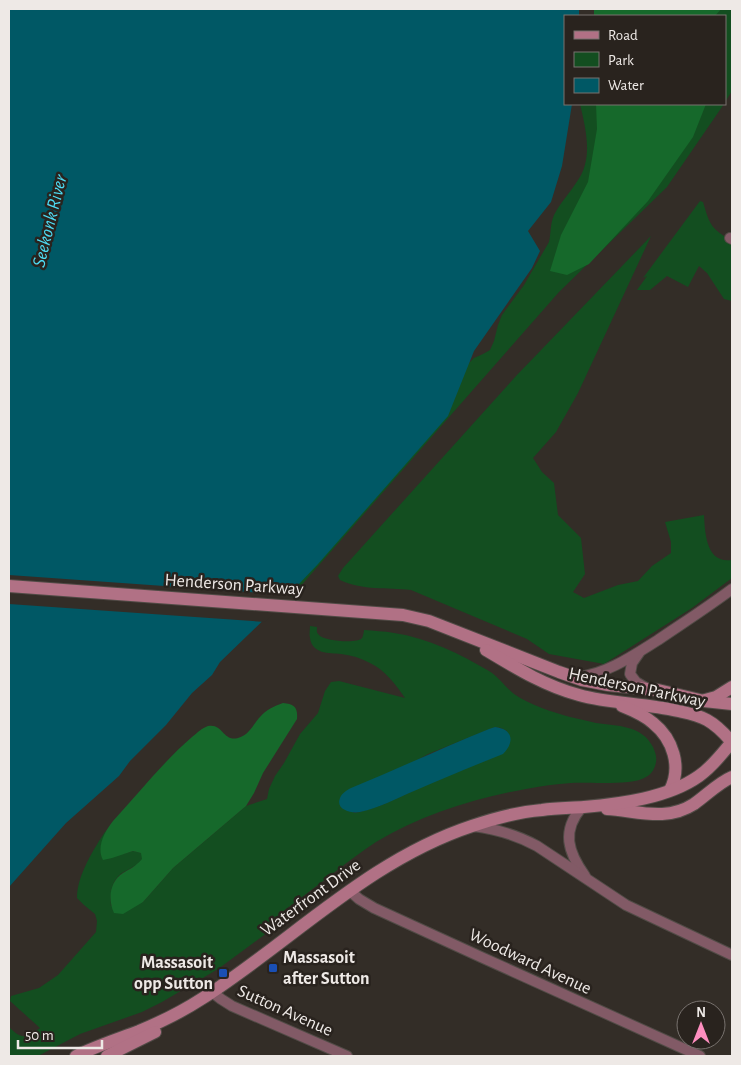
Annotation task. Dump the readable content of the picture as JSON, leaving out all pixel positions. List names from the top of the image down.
{
  "streets": {
    "main road": ["Henderson Parkway", "Waterfront Drive"],
    "street": ["Woodward Avenue", "Sutton Avenue"]
  },
  "crossings": [
    ["Henderson Parkway", "Waterfront Drive"],
    ["Waterfront Drive", "Woodward Avenue"],
    ["Waterfront Drive", "Sutton Avenue"]
  ],
  "water": ["Seekonk River"],
  "places": {
    "transit": ["Massasoit after Sutton", "Massasoit opp Sutton"]
  },
  "legend": ["Road", "Park", "Water"],
  "scale_bar": "50 m",
  "north": "top"
}
